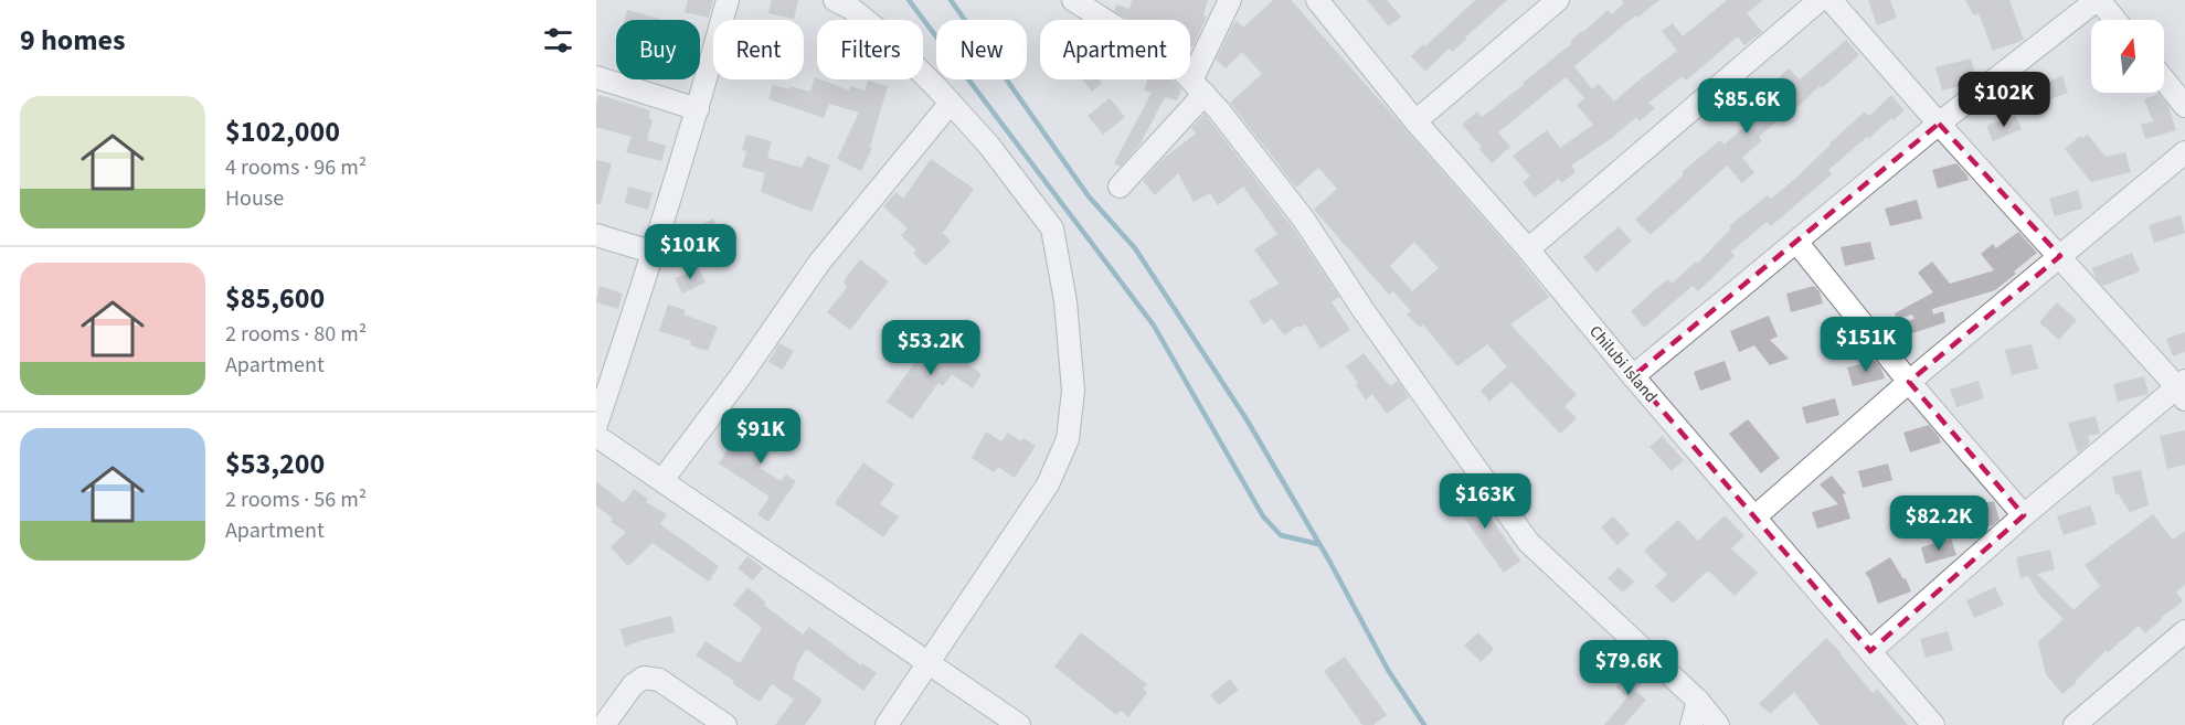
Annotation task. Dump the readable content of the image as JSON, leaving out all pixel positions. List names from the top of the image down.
{
  "streets": {
    "street": ["Chilubi Island"]
  },
  "north": "top",
  "page": {
    "heading": "9 homes",
    "chip": [
      "Buy",
      "Rent",
      "Filters",
      "New",
      "Apartment"
    ],
    "price": [
      "$102K",
      "$85.6K",
      "$101K",
      "$151K",
      "$53.2K",
      "$91K",
      "$163K",
      "$82.2K",
      "$79.6K"
    ],
    "list": [
      {
        "name": "$102,000",
        "note": "4 rooms · 96 m² · House"
      },
      {
        "name": "$85,600",
        "note": "2 rooms · 80 m² · Apartment"
      },
      {
        "name": "$53,200",
        "note": "2 rooms · 56 m² · Apartment"
      }
    ]
  }
}
